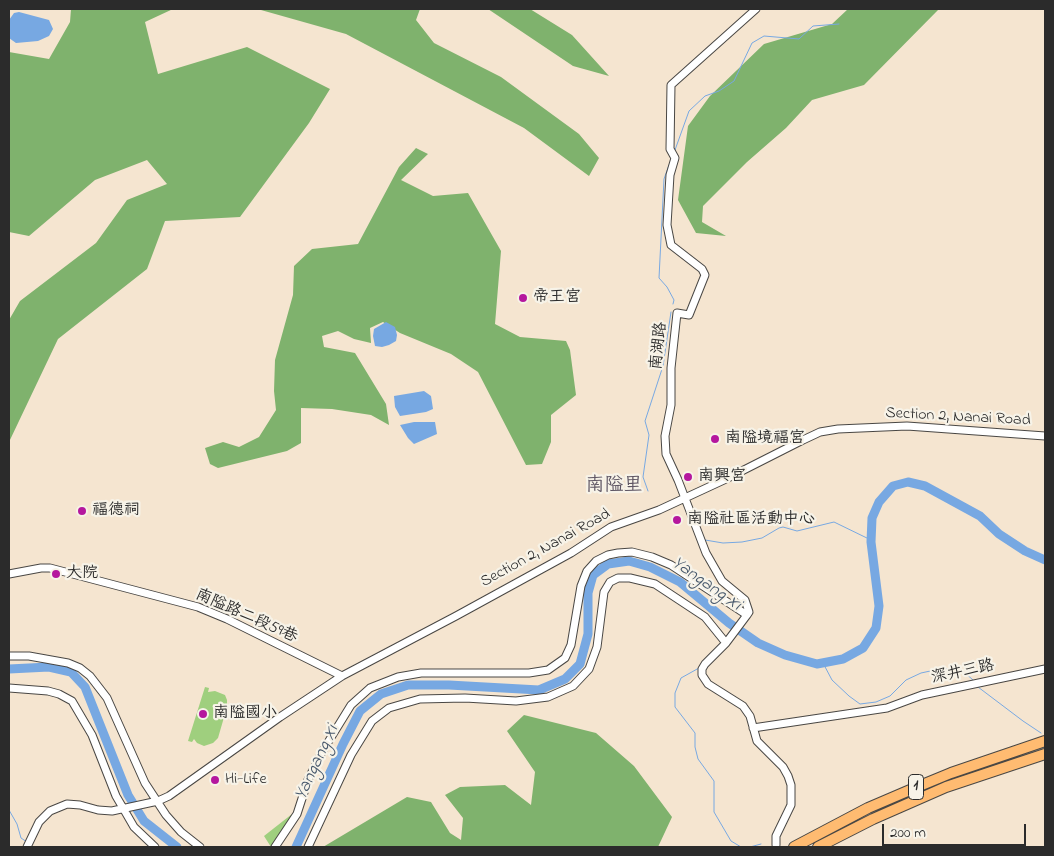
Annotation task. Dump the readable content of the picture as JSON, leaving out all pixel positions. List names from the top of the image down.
{
  "streets": {
    "highway": ["1"],
    "street": [
      "南湖路",
      "Section 2, Nanai Road",
      "南隘路二段59巷",
      "深井三路"
    ]
  },
  "crossings": [
    ["南湖路", "Section 2, Nanai Road"],
    ["Section 2, Nanai Road", "南隘路二段59巷"]
  ],
  "districts": ["南隘里"],
  "water": ["Yangang Xi"],
  "places": [
    "帝王宮",
    "南隘境福宮",
    "南興宮",
    "福德祠",
    "南隘社區活動中心",
    "大院",
    "南隘國小",
    "Hi-Life"
  ],
  "scale_bar": "200 m"
}
